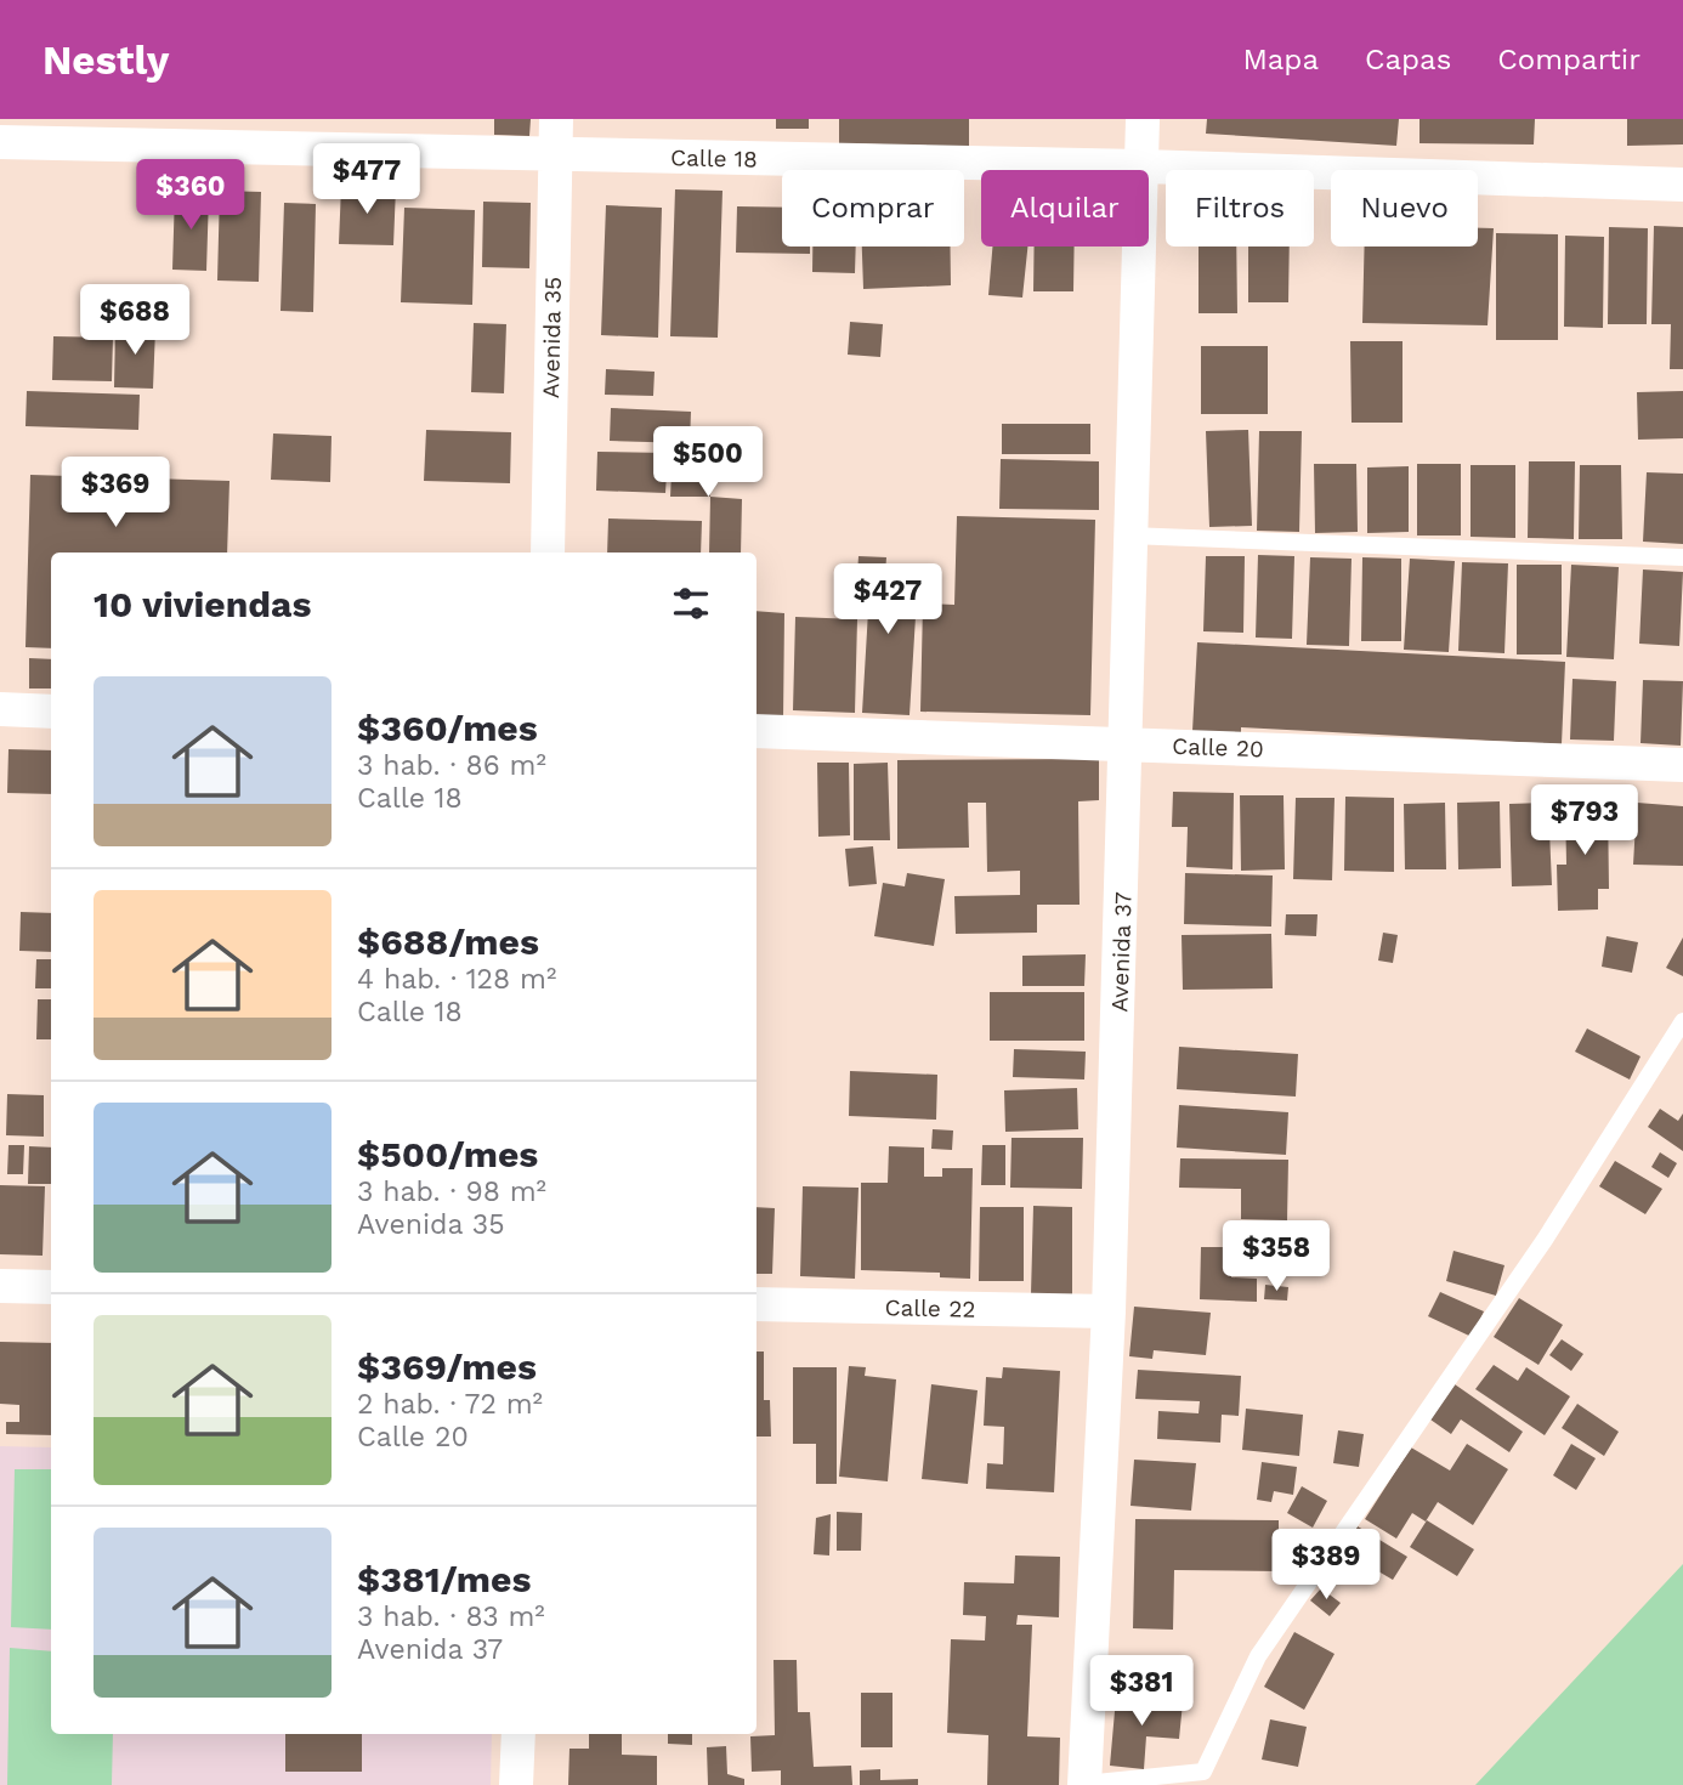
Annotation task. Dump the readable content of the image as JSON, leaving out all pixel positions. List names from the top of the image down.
{
  "streets": {
    "street": [
      "Calle 18",
      "Avenida 35",
      "Calle 20",
      "Avenida 37",
      "Calle 22"
    ]
  },
  "crossings": [
    ["Calle 18", "Avenida 35"],
    ["Calle 18", "Avenida 37"],
    ["Calle 20", "Avenida 37"],
    ["Avenida 37", "Calle 22"]
  ],
  "page": {
    "header": "Nestly",
    "nav": ["Mapa", "Capas", "Compartir"],
    "price": [
      "$477",
      "$360",
      "$688",
      "$500",
      "$369",
      "$427",
      "$793",
      "$358",
      "$389",
      "$381"
    ],
    "chip": [
      "Comprar",
      "Alquilar",
      "Filtros",
      "Nuevo"
    ],
    "heading": "10 viviendas",
    "list": [
      {
        "name": "$360/mes",
        "note": "3 hab. · 86 m² · Calle 18"
      },
      {
        "name": "$688/mes",
        "note": "4 hab. · 128 m² · Calle 18"
      },
      {
        "name": "$500/mes",
        "note": "3 hab. · 98 m² · Avenida 35"
      },
      {
        "name": "$369/mes",
        "note": "2 hab. · 72 m² · Calle 20"
      },
      {
        "name": "$381/mes",
        "note": "3 hab. · 83 m² · Avenida 37"
      }
    ]
  }
}
